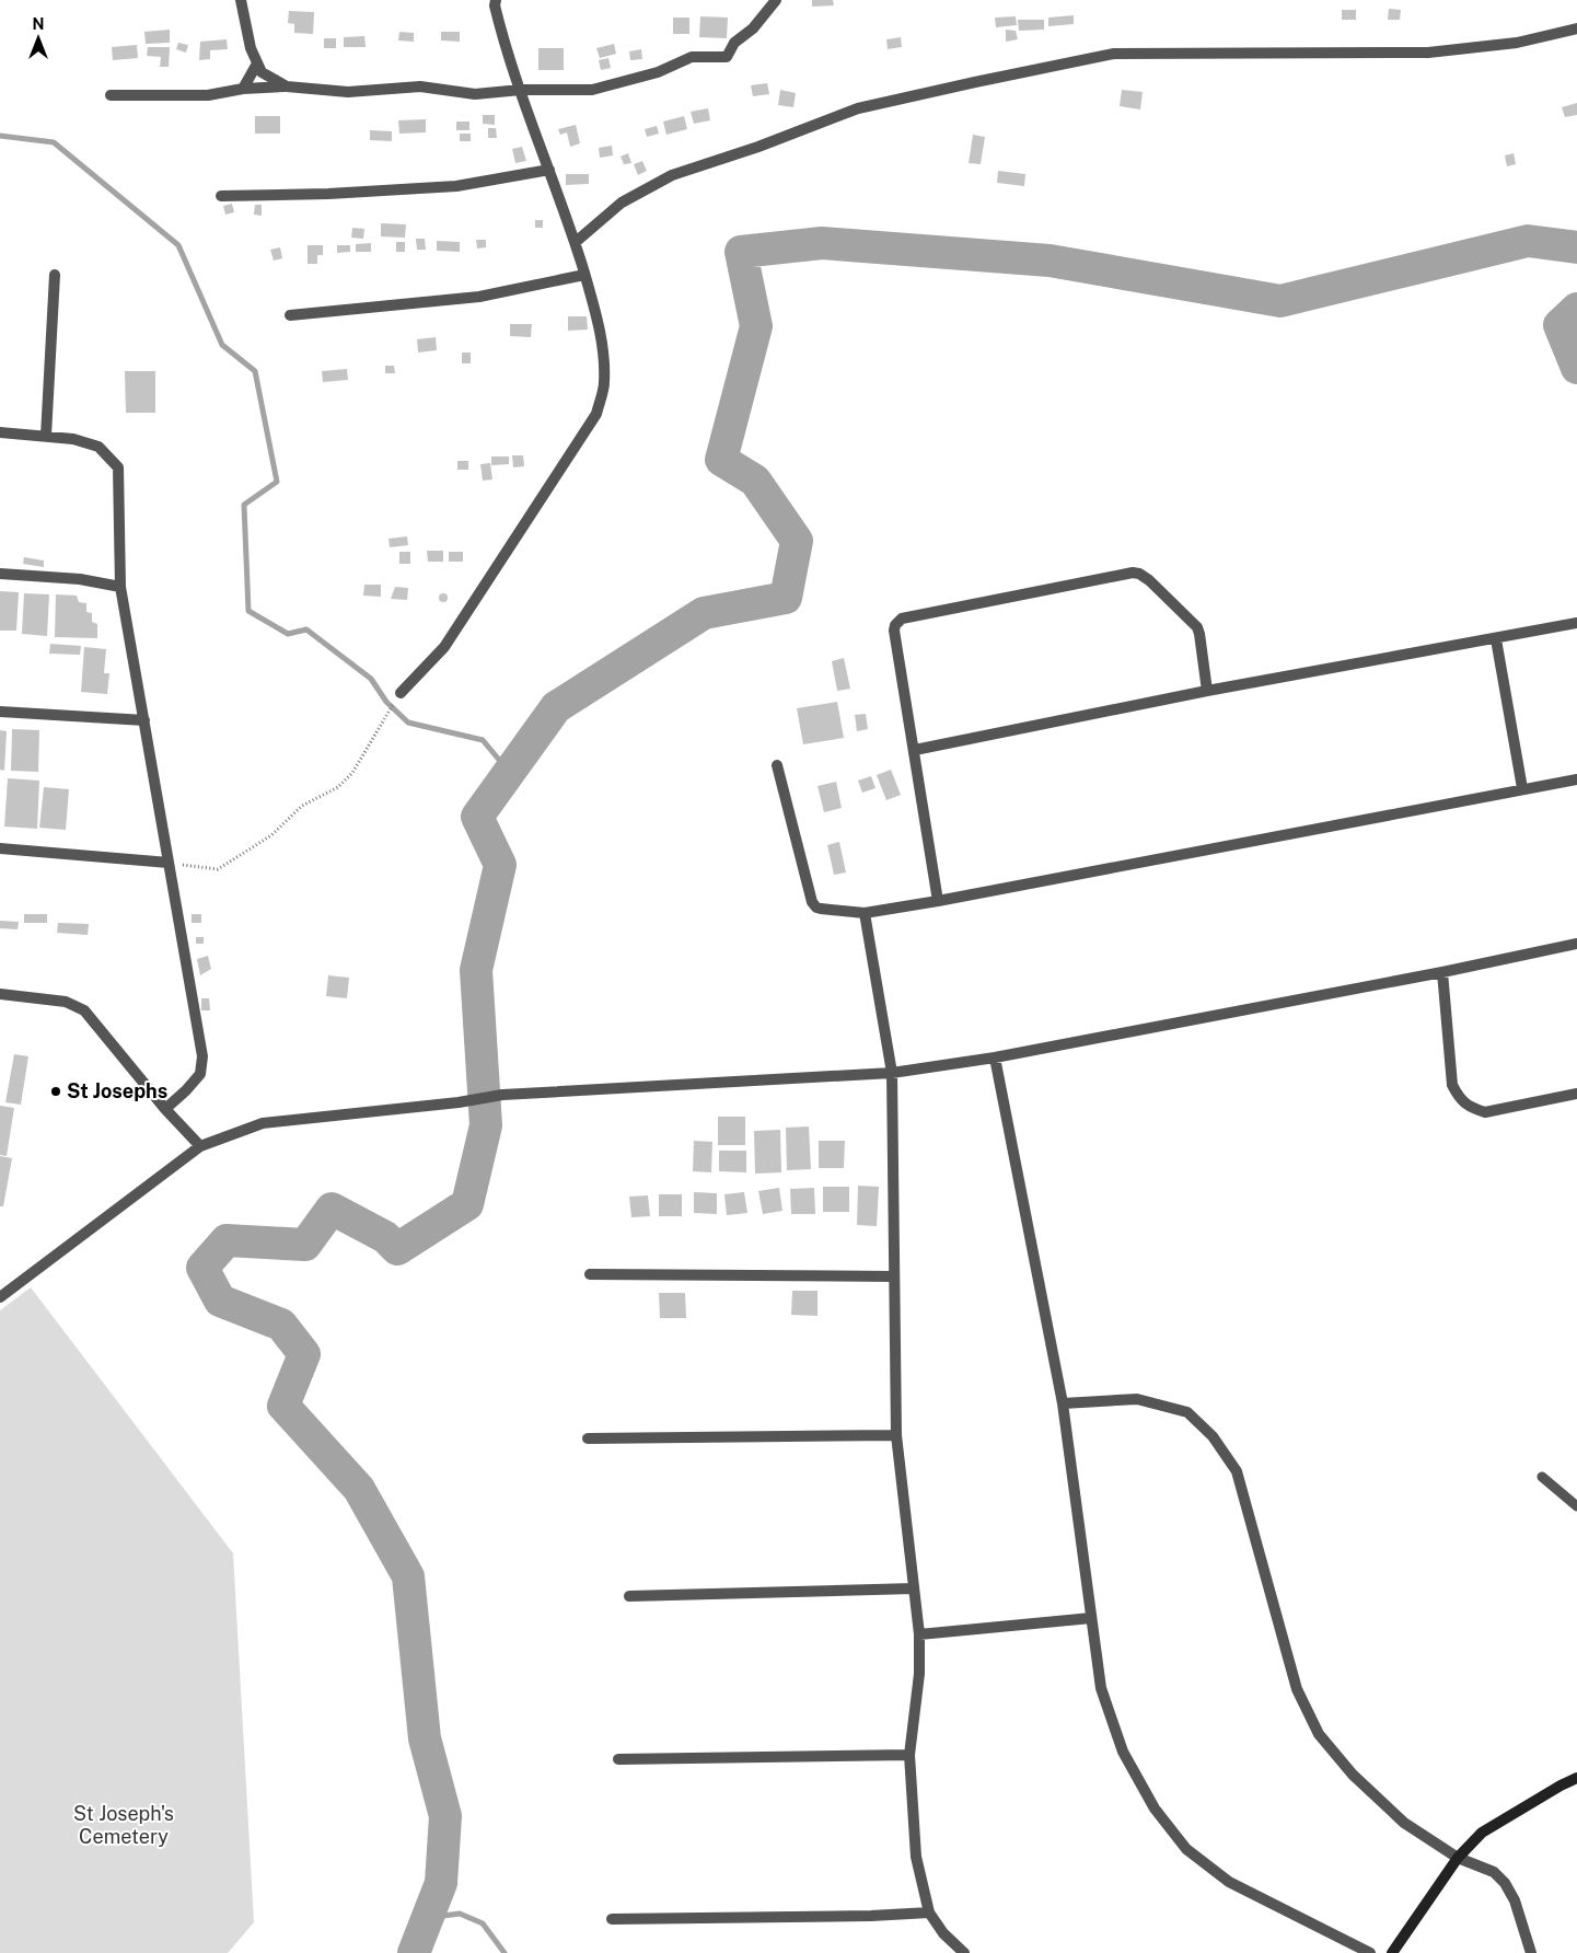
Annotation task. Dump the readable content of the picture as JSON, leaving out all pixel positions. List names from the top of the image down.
{
  "parks": ["St Joseph's Cemetery"],
  "places": ["St Josephs"],
  "north": "top"
}
